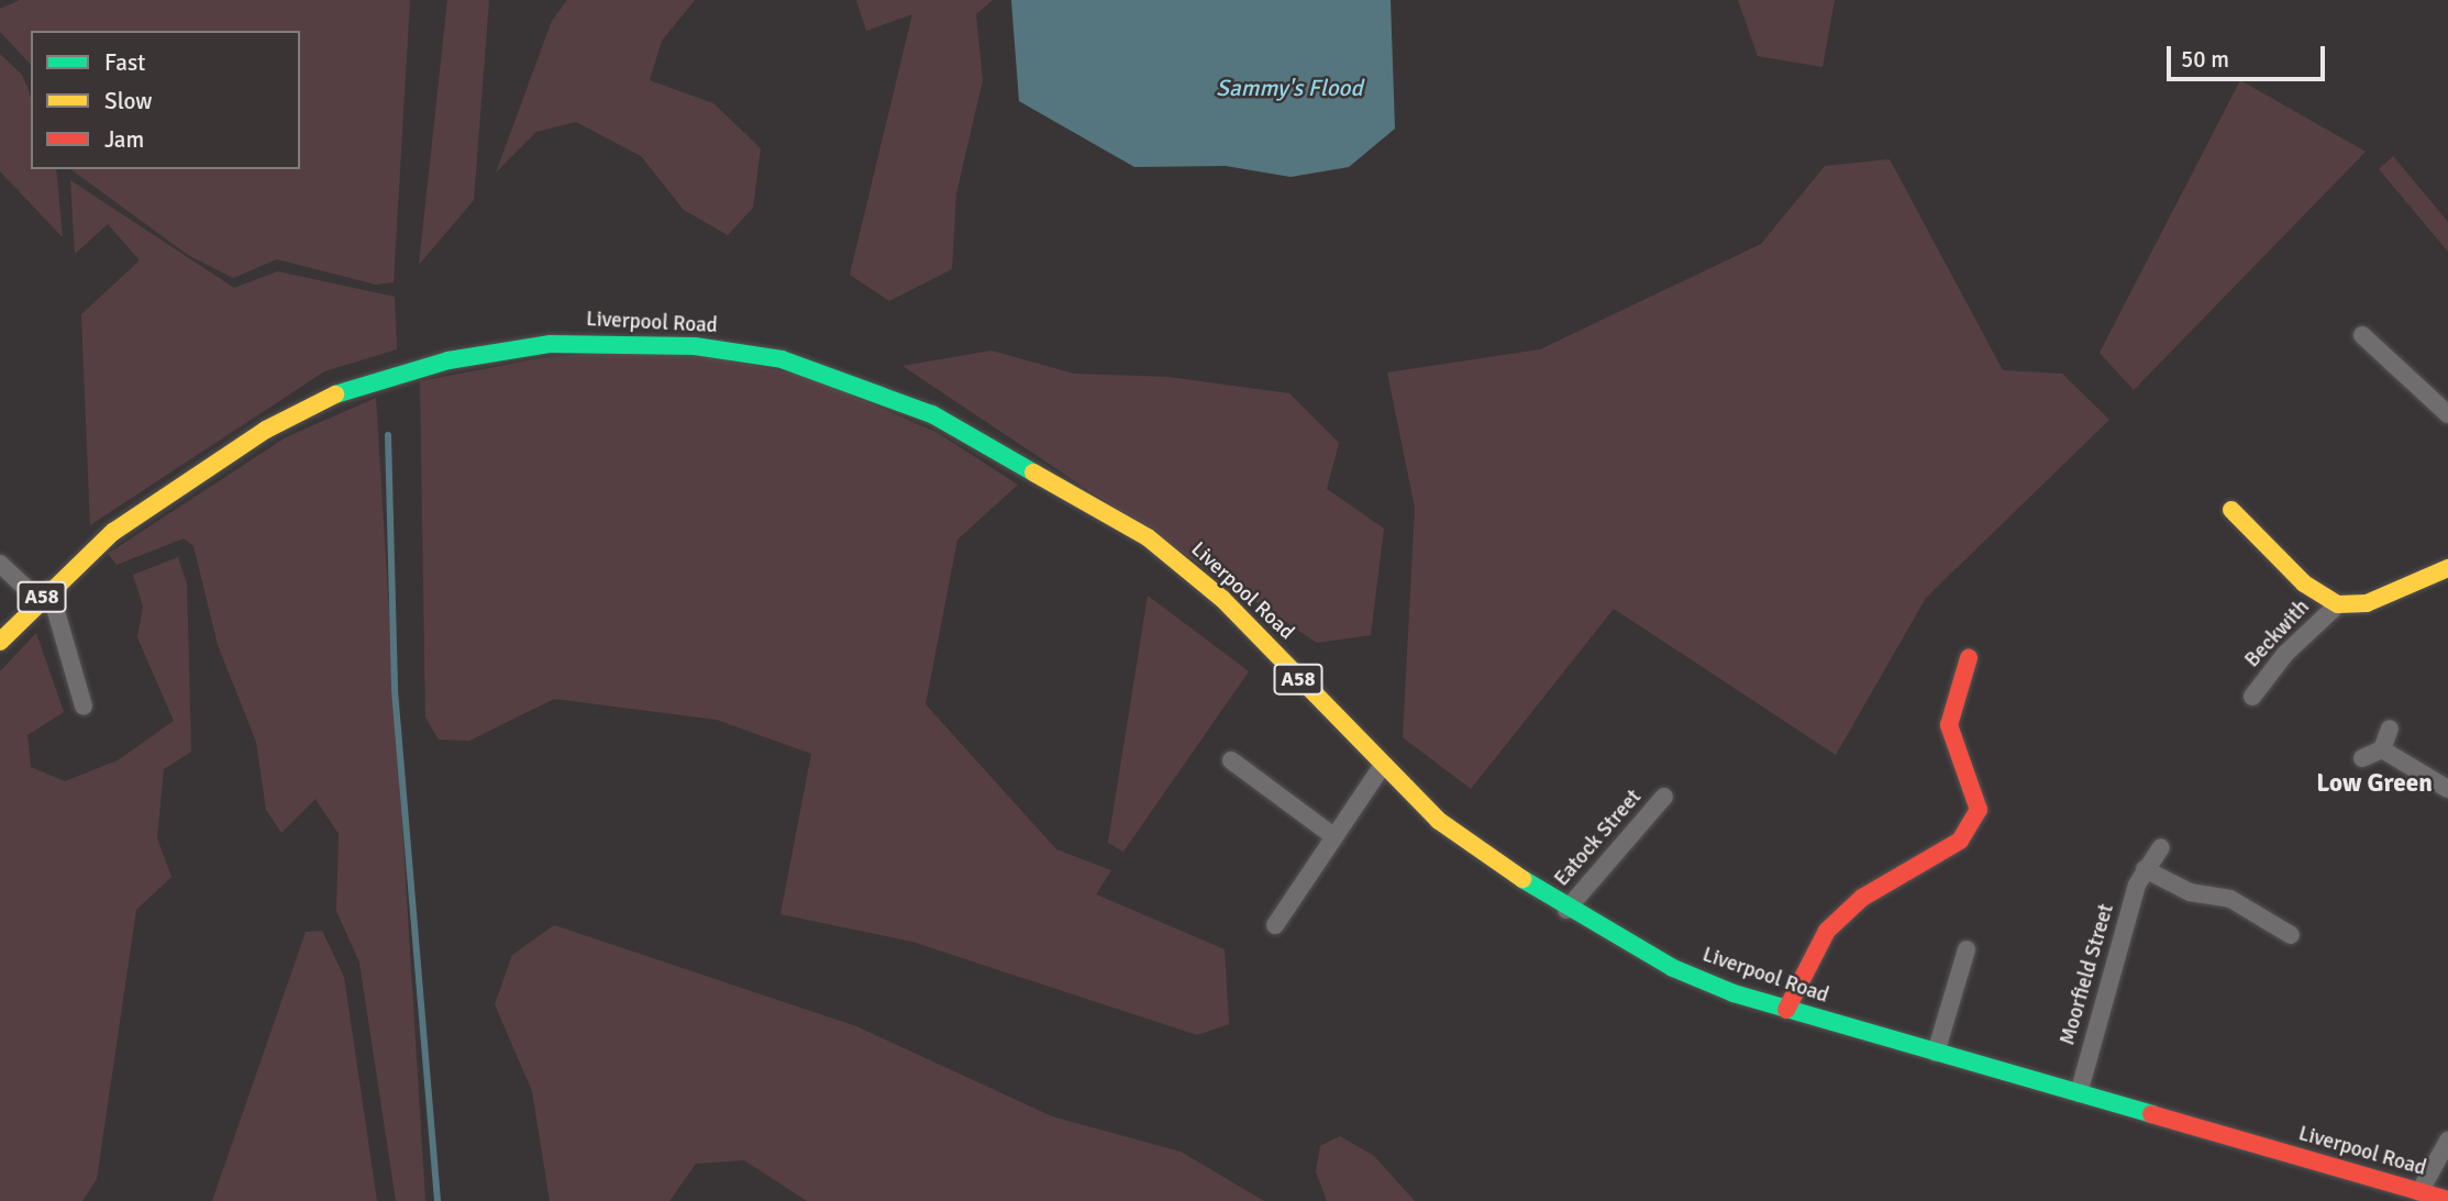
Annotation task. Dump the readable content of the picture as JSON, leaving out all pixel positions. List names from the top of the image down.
{
  "streets": {
    "main road": ["Liverpool Road", "A58"],
    "street": ["Beckwith", "Eatock Street", "Moorfield Street"]
  },
  "crossings": [
    ["Liverpool Road", "Eatock Street"],
    ["Liverpool Road", "Moorfield Street"]
  ],
  "districts": ["Low Green"],
  "water": ["Sammy's Flood"],
  "legend": ["Fast", "Slow", "Jam"],
  "scale_bar": "50 m"
}
